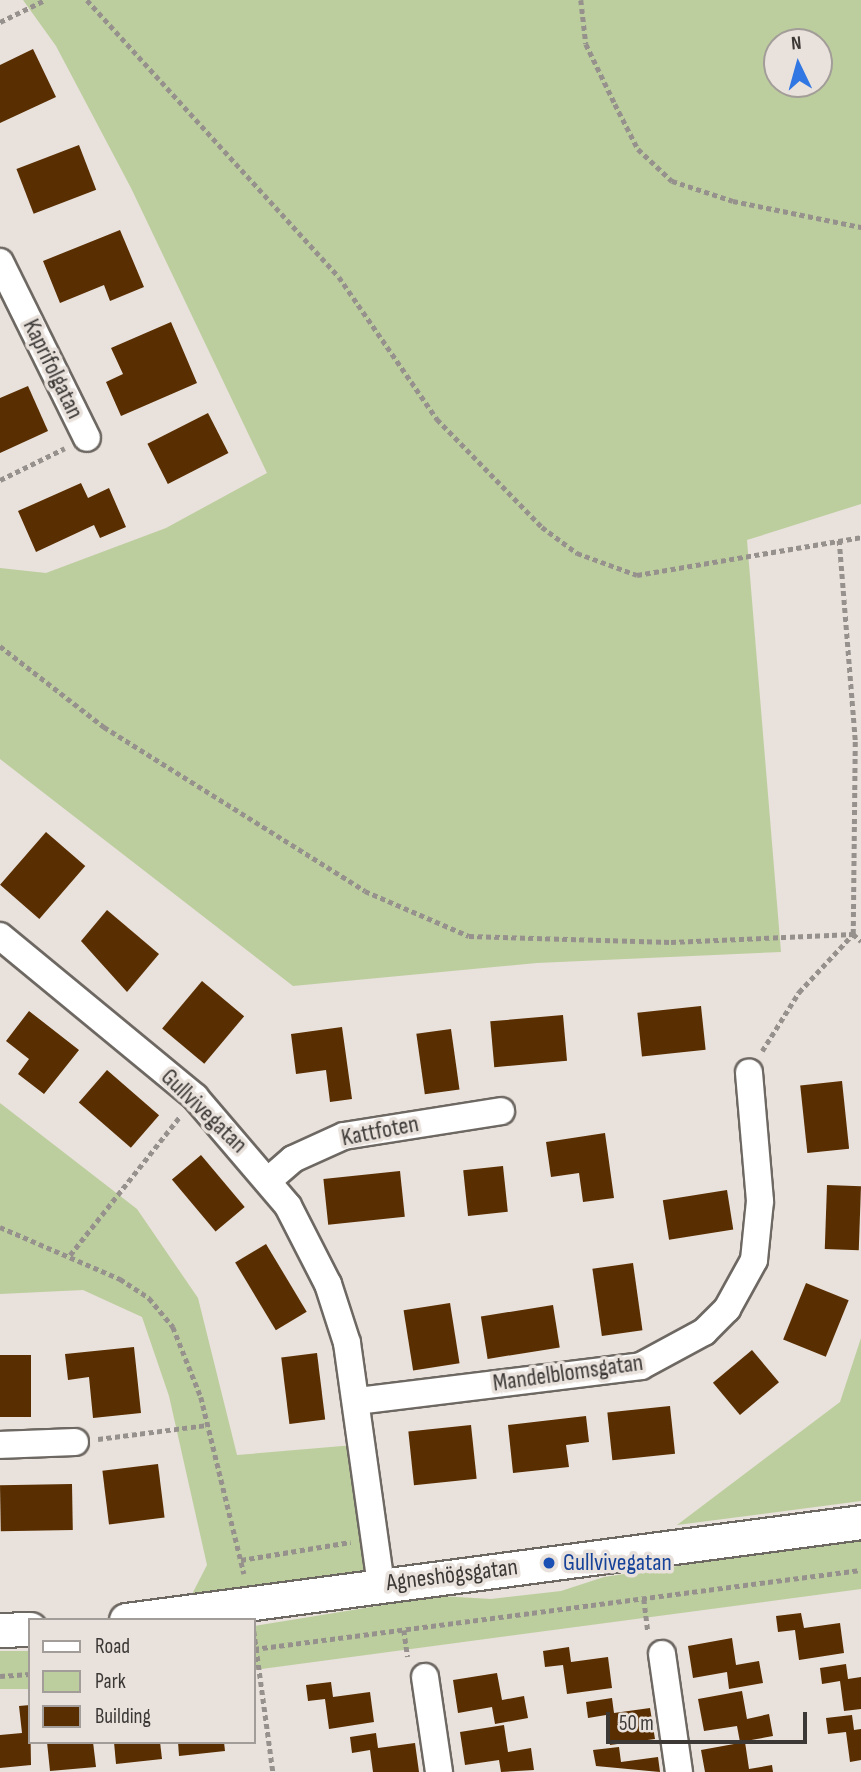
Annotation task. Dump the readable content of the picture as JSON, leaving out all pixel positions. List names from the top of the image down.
{
  "streets": {
    "street": [
      "Kaprifolgatan",
      "Gullvivegatan",
      "Kattfoten",
      "Mandelblomsgatan",
      "Agneshögsgatan"
    ]
  },
  "crossings": [
    ["Gullvivegatan", "Kattfoten"],
    ["Gullvivegatan", "Mandelblomsgatan"],
    ["Gullvivegatan", "Agneshögsgatan"]
  ],
  "places": ["Gullvivegatan"],
  "legend": ["Road", "Park", "Building"],
  "scale_bar": "50 m",
  "north": "top"
}
